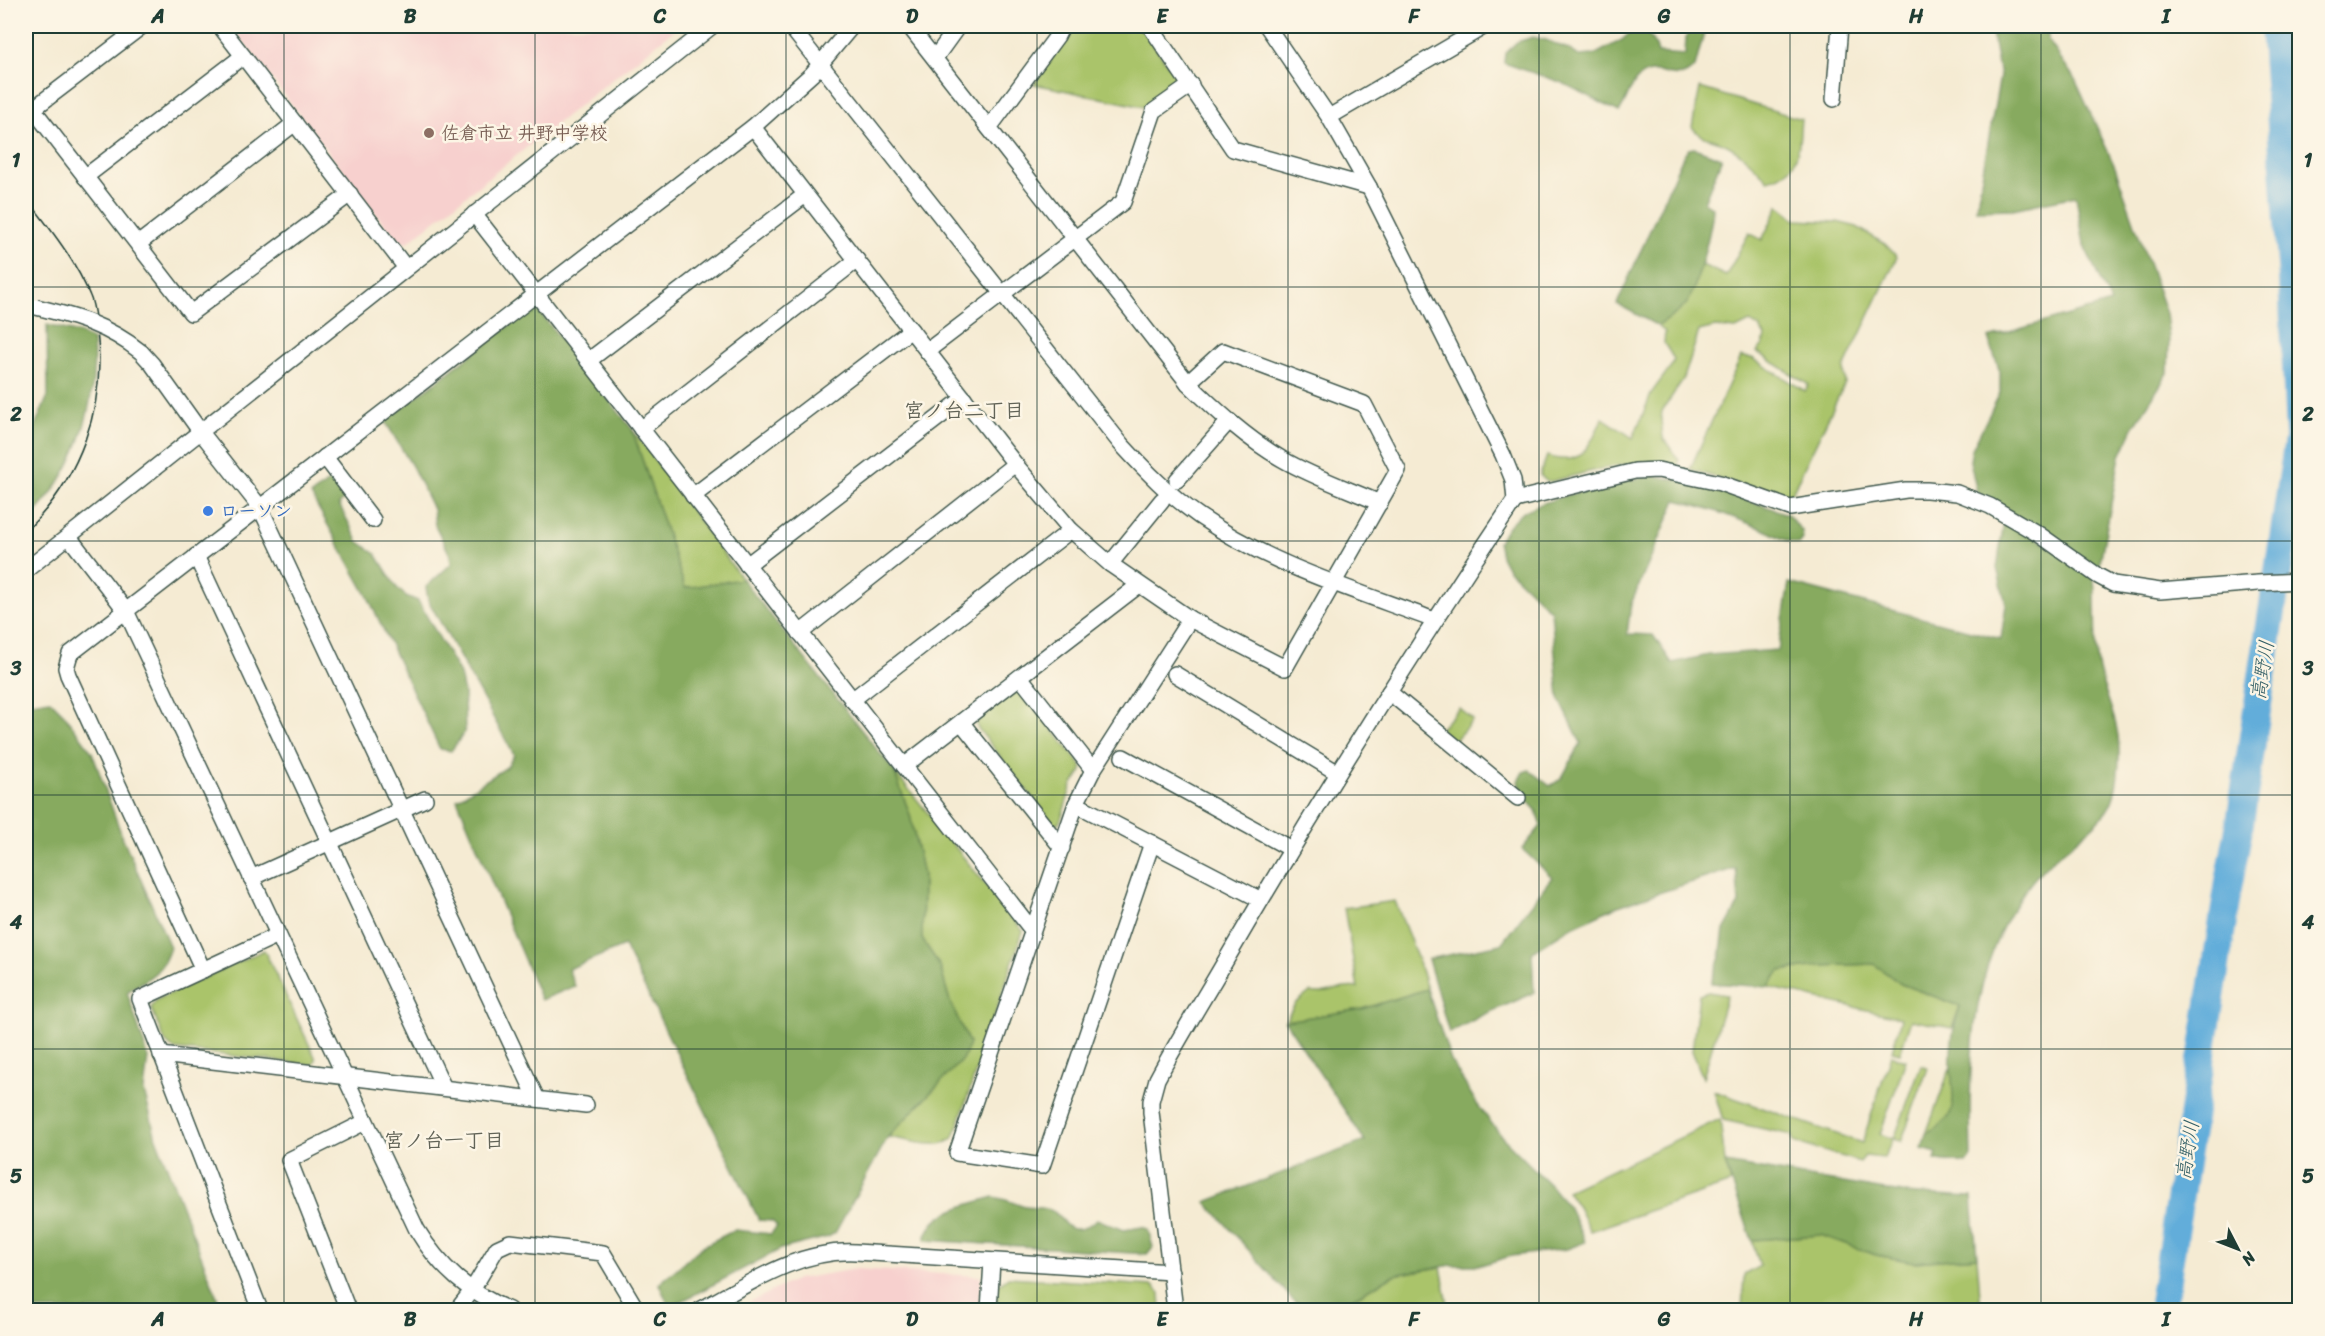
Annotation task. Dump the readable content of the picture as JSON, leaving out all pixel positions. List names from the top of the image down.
{
  "districts": ["宮ノ台二丁目", "宮ノ台一丁目"],
  "water": ["高野川"],
  "places": ["佐倉市立 井野中学校", "ローソン"],
  "north": "bottom right",
  "grid": {
    "columns": [
      "A",
      "B",
      "C",
      "D",
      "E",
      "F",
      "G",
      "H",
      "I"
    ],
    "rows": [
      "1",
      "2",
      "3",
      "4",
      "5"
    ]
  }
}
